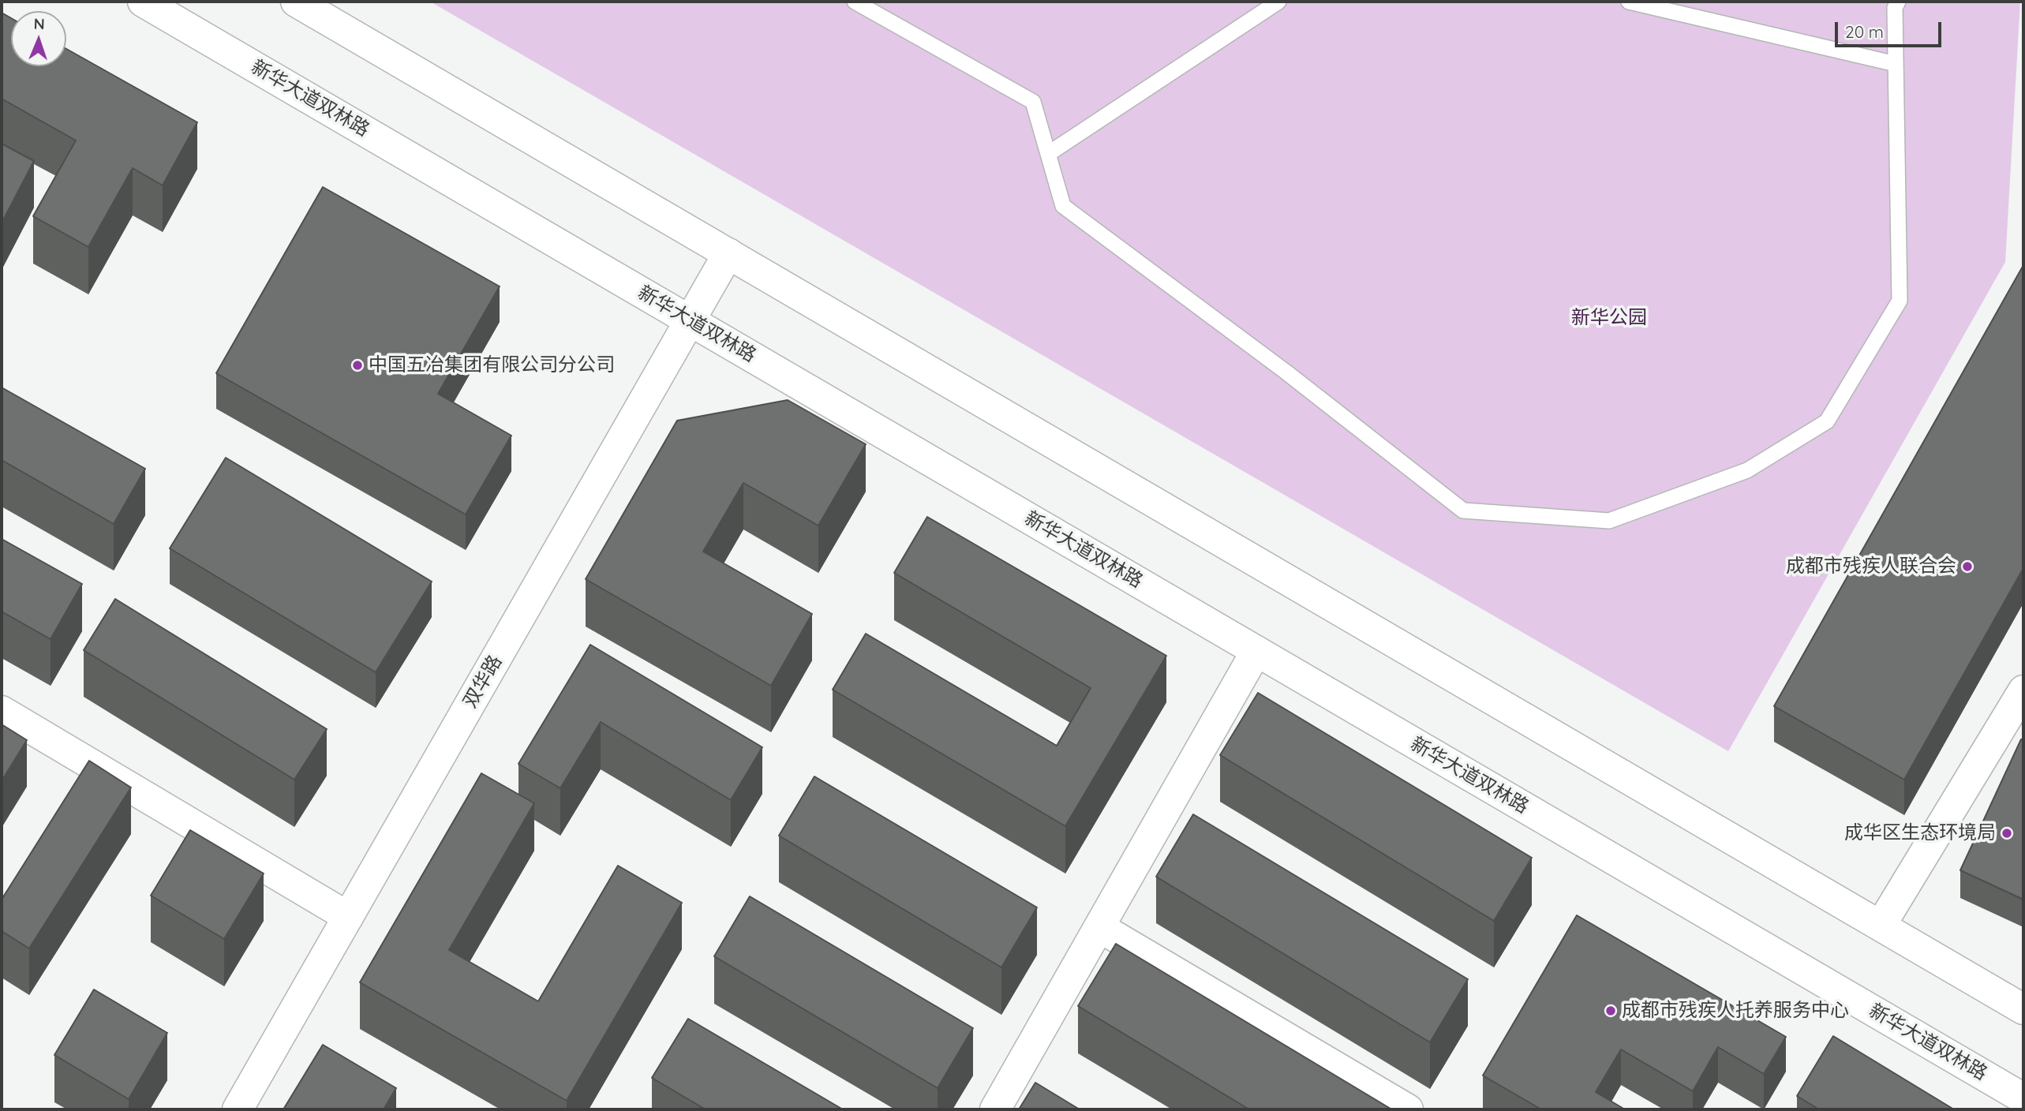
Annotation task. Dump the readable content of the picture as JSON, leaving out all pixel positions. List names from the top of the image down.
{
  "streets": {
    "main road": ["新华大道双林路", "双华路"]
  },
  "crossings": [
    ["新华大道双林路", "双华路"]
  ],
  "parks": ["新华公园"],
  "places": [
    "中国五冶集团有限公司分公司",
    "成都市残疾人联合会",
    "成华区生态环境局",
    "成都市残疾人托养服务中心"
  ],
  "scale_bar": "20 m",
  "north": "top"
}
